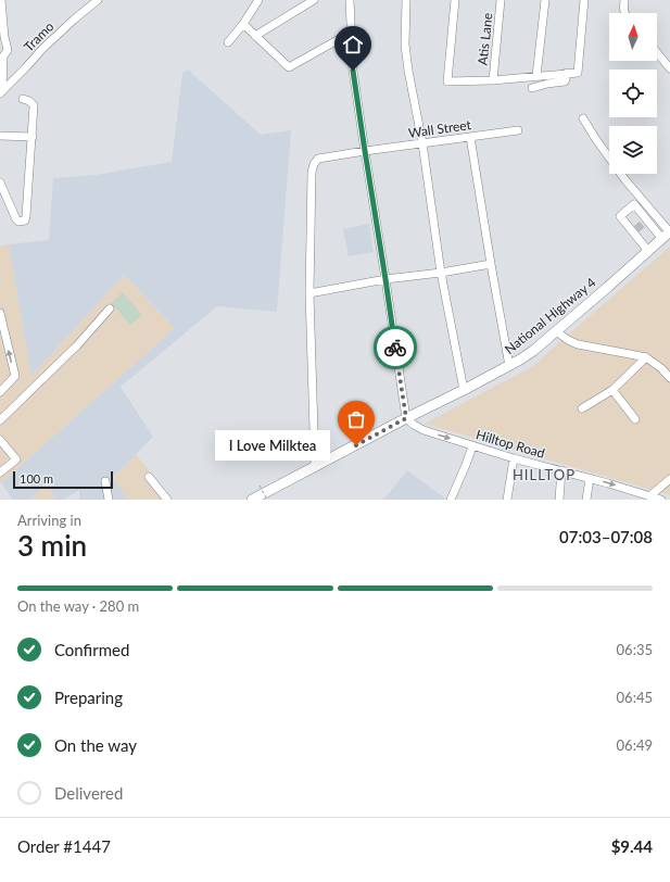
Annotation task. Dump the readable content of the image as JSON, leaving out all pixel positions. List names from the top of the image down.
{
  "streets": {
    "main road": ["National Highway 4"],
    "street": [
      "Tramo",
      "Atis Lane",
      "Wall Street",
      "Hilltop Road"
    ]
  },
  "crossings": [
    ["Wall Street", "National Highway 4"],
    ["National Highway 4", "Hilltop Road"]
  ],
  "one_way": ["Hilltop Road"],
  "districts": ["HILLTOP"],
  "places": ["I Love Milktea"],
  "scale_bar": "100 m",
  "north": "top",
  "page": {
    "bubble": "I Love Milktea",
    "scale": "100 m",
    "heading": ["3 min", "Arriving in", "07:03–07:08"],
    "panel": ["Order #1447", "$9.44"],
    "bar": "On the way · 280 m",
    "list": [
      ["Confirmed", "06:35"],
      ["Preparing", "06:45"],
      ["On the way", "06:49"],
      "Delivered"
    ]
  }
}
